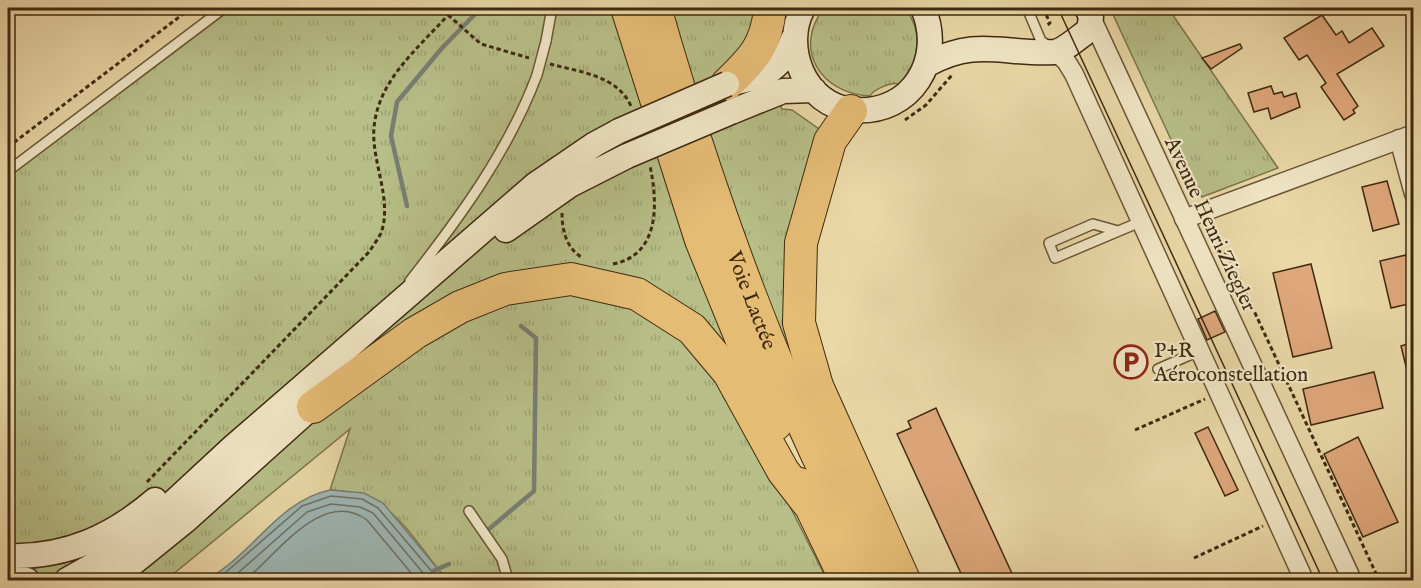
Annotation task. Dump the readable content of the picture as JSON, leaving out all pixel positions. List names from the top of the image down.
{
  "streets": {
    "highway": ["Voie Lactée"],
    "street": ["Avenue Henri Ziegler"]
  },
  "places": {
    "parking": ["P+R Aéroconstellation"]
  }
}
